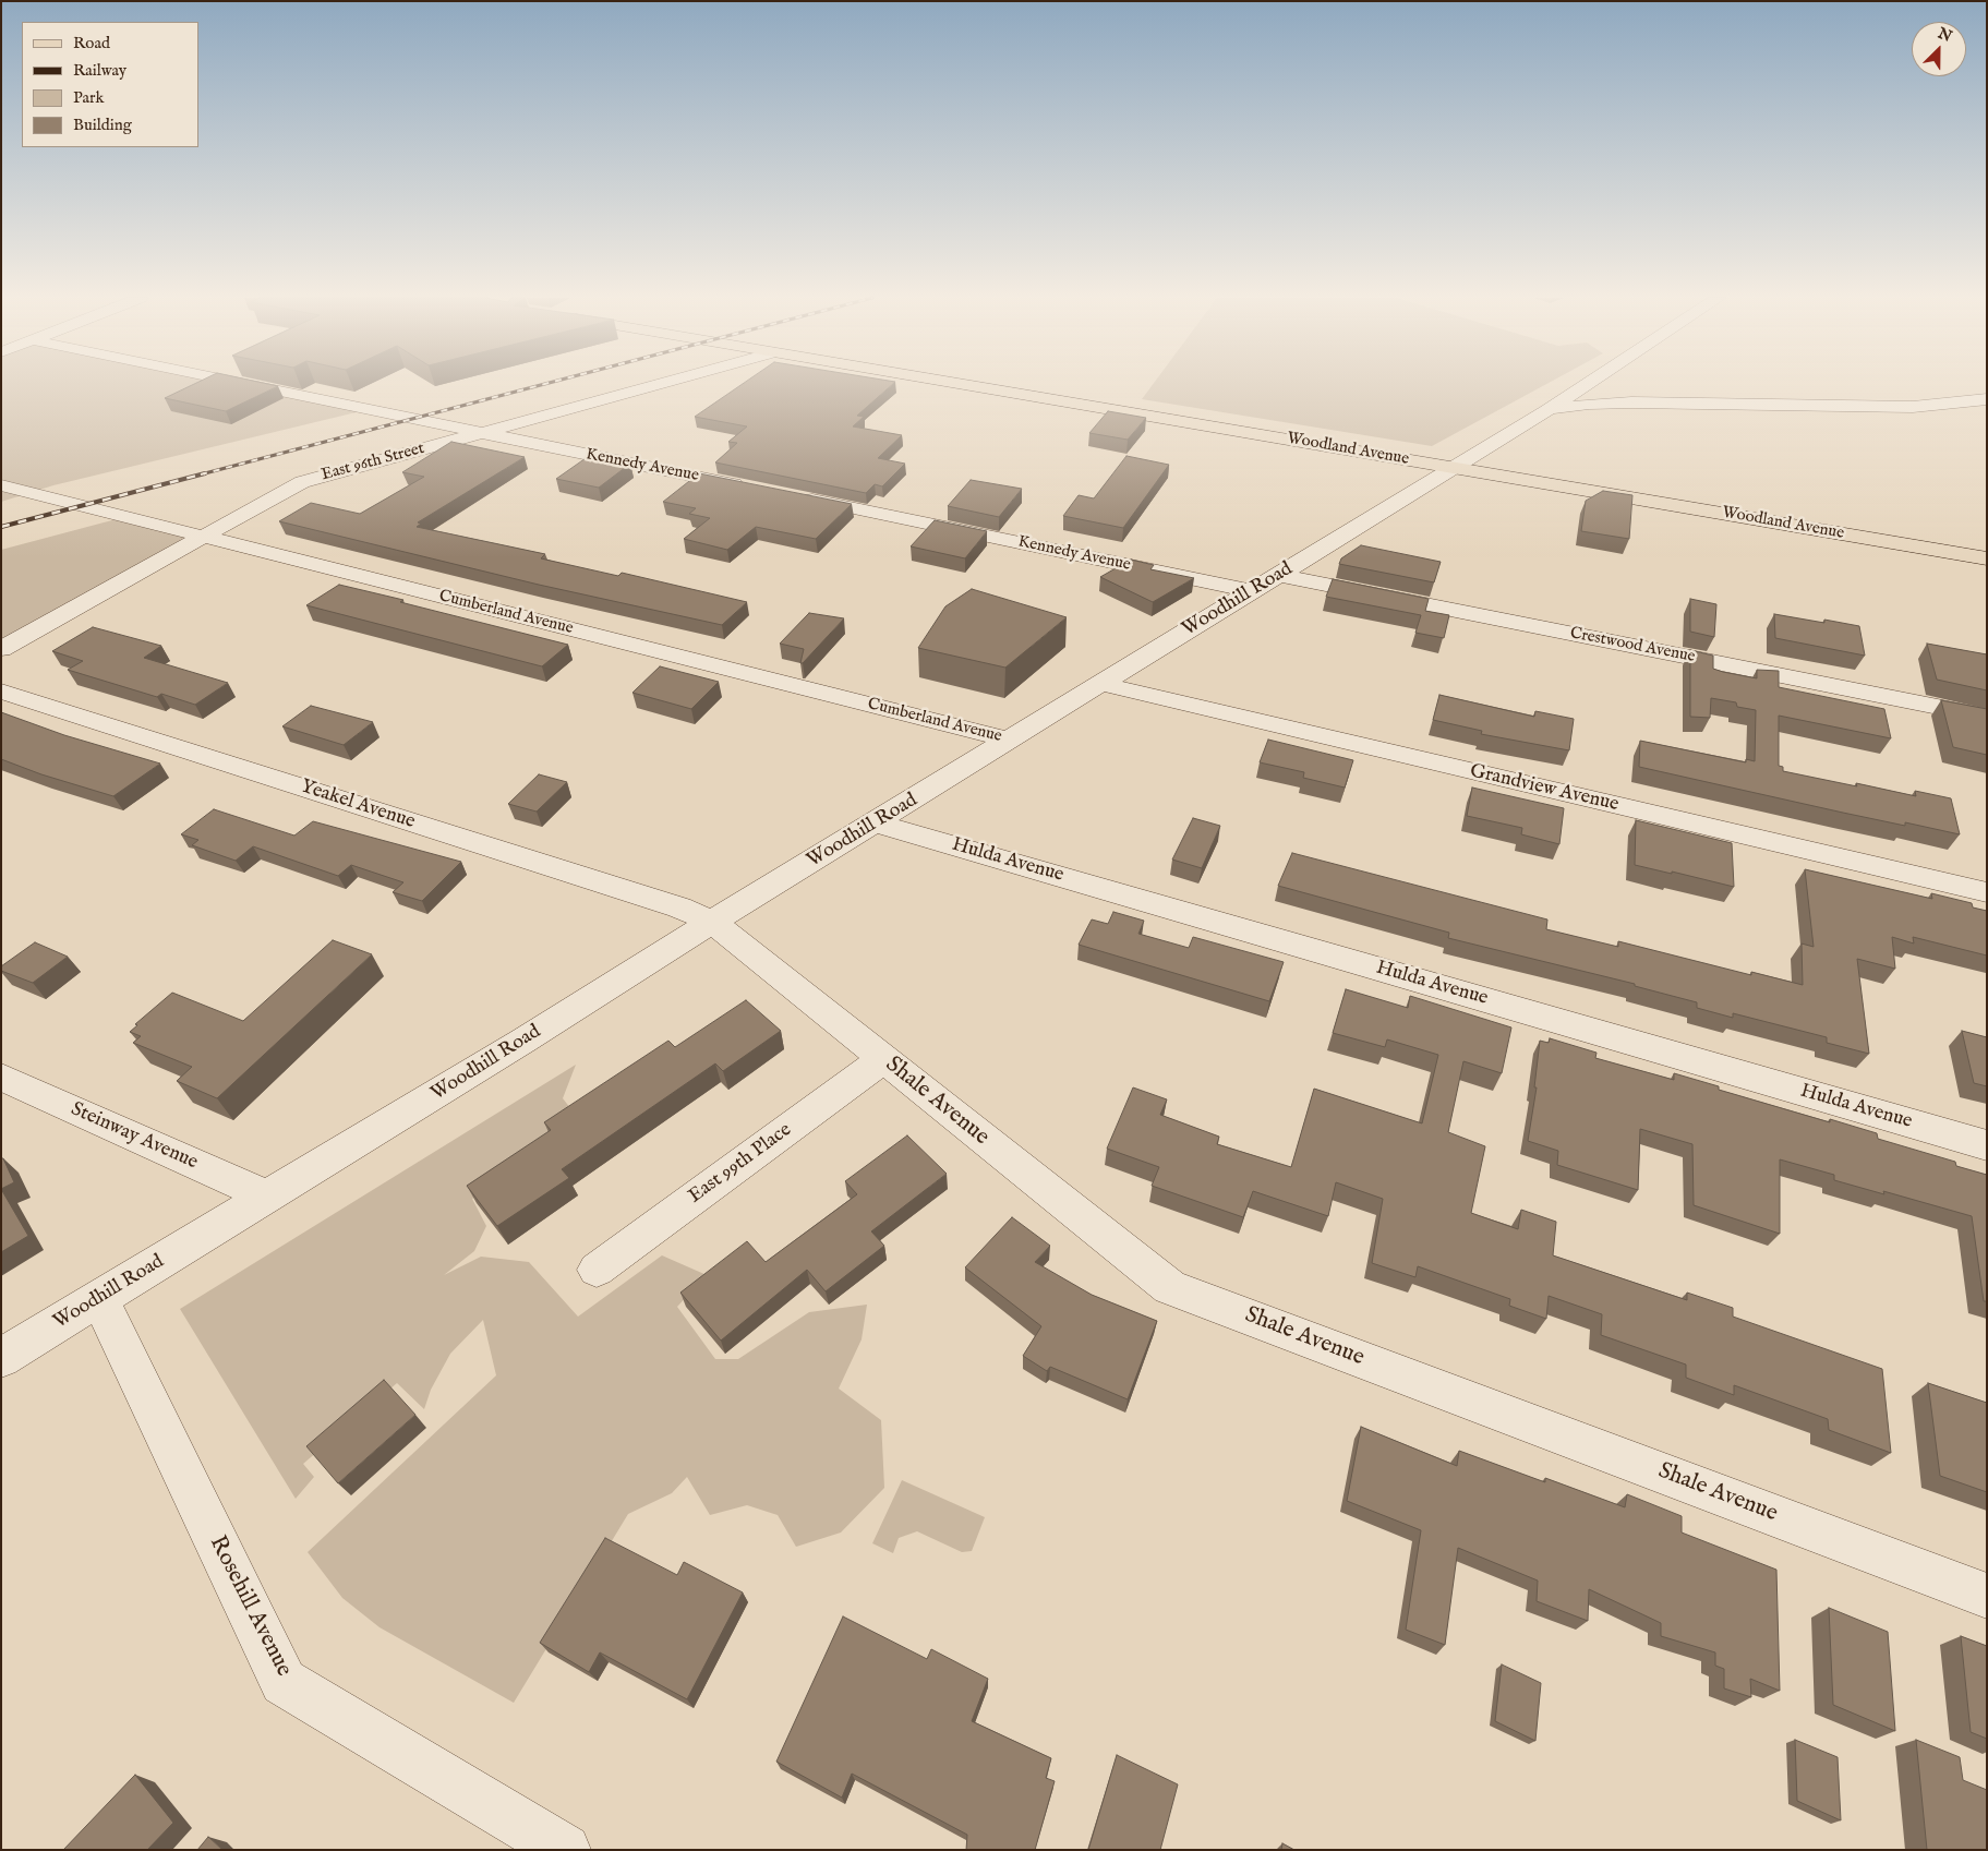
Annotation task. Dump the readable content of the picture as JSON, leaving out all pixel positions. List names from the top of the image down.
{
  "streets": {
    "main road": ["Woodland Avenue"],
    "street": [
      "East 96th Street",
      "Kennedy Avenue",
      "Woodhill Road",
      "Cumberland Avenue",
      "Crestwood Avenue",
      "Grandview Avenue",
      "Yeakel Avenue",
      "Hulda Avenue",
      "Shale Avenue",
      "Steinway Avenue",
      "East 99th Place",
      "Rosehill Avenue"
    ]
  },
  "crossings": [
    ["Woodland Avenue", "Woodhill Road"],
    ["East 96th Street", "Kennedy Avenue"],
    ["East 96th Street", "Cumberland Avenue"],
    ["Kennedy Avenue", "Woodhill Road"],
    ["Woodhill Road", "Cumberland Avenue"],
    ["Woodhill Road", "Crestwood Avenue"],
    ["Woodhill Road", "Grandview Avenue"],
    ["Woodhill Road", "Yeakel Avenue"],
    ["Woodhill Road", "Hulda Avenue"],
    ["Woodhill Road", "Shale Avenue"],
    ["Woodhill Road", "Steinway Avenue"],
    ["Woodhill Road", "Rosehill Avenue"],
    ["Yeakel Avenue", "Shale Avenue"],
    ["Shale Avenue", "East 99th Place"]
  ],
  "legend": [
    "Road",
    "Railway",
    "Park",
    "Building"
  ],
  "north": "top right"
}
